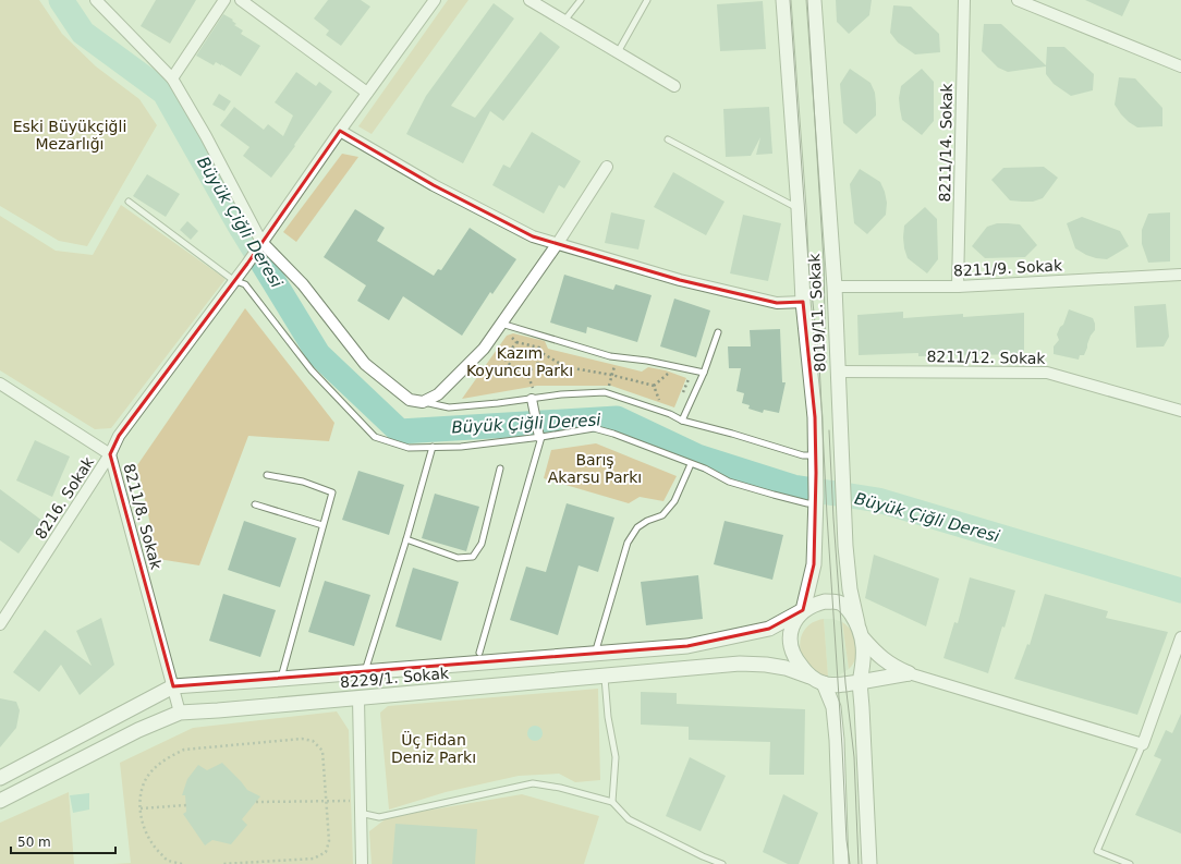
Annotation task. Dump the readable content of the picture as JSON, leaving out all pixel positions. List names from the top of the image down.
{
  "streets": {
    "street": [
      "8211/14. Sokak",
      "8211/9. Sokak",
      "8019/11. Sokak",
      "8211/12. Sokak",
      "8216. Sokak",
      "8211/8. Sokak",
      "8229/1. Sokak"
    ]
  },
  "crossings": [
    ["8211/14. Sokak", "8211/9. Sokak"],
    ["8211/9. Sokak", "8019/11. Sokak"],
    ["8019/11. Sokak", "8211/12. Sokak"],
    ["8019/11. Sokak", "8229/1. Sokak"],
    ["8216. Sokak", "8211/8. Sokak"],
    ["8211/8. Sokak", "8229/1. Sokak"]
  ],
  "water": ["Büyük Çiğli Deresi"],
  "parks": [
    "Eski Büyükçiğli Mezarlığı",
    "Kazım Koyuncu Parkı",
    "Barış Akarsu Parkı",
    "Üç Fidan Deniz Parkı"
  ],
  "scale_bar": "50 m"
}
